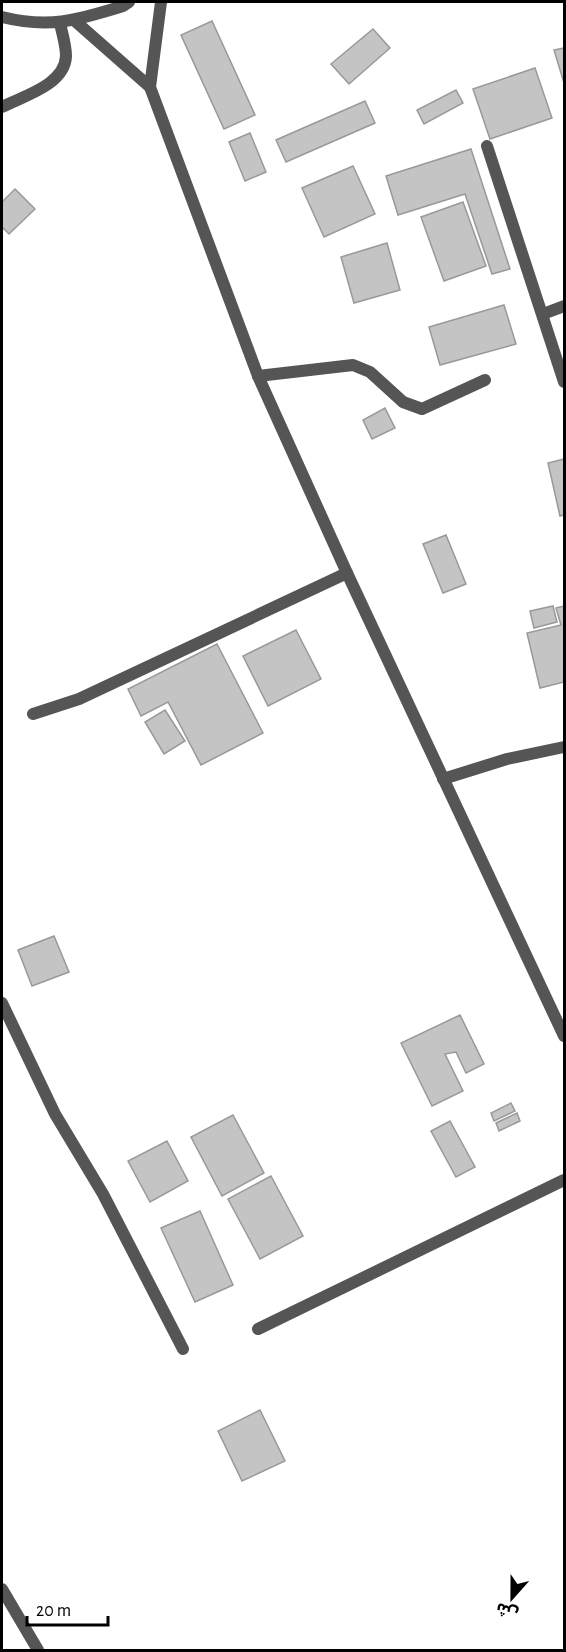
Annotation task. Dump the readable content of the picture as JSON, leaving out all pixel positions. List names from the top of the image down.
{
  "scale_bar": "20 m",
  "north": "bottom"
}
